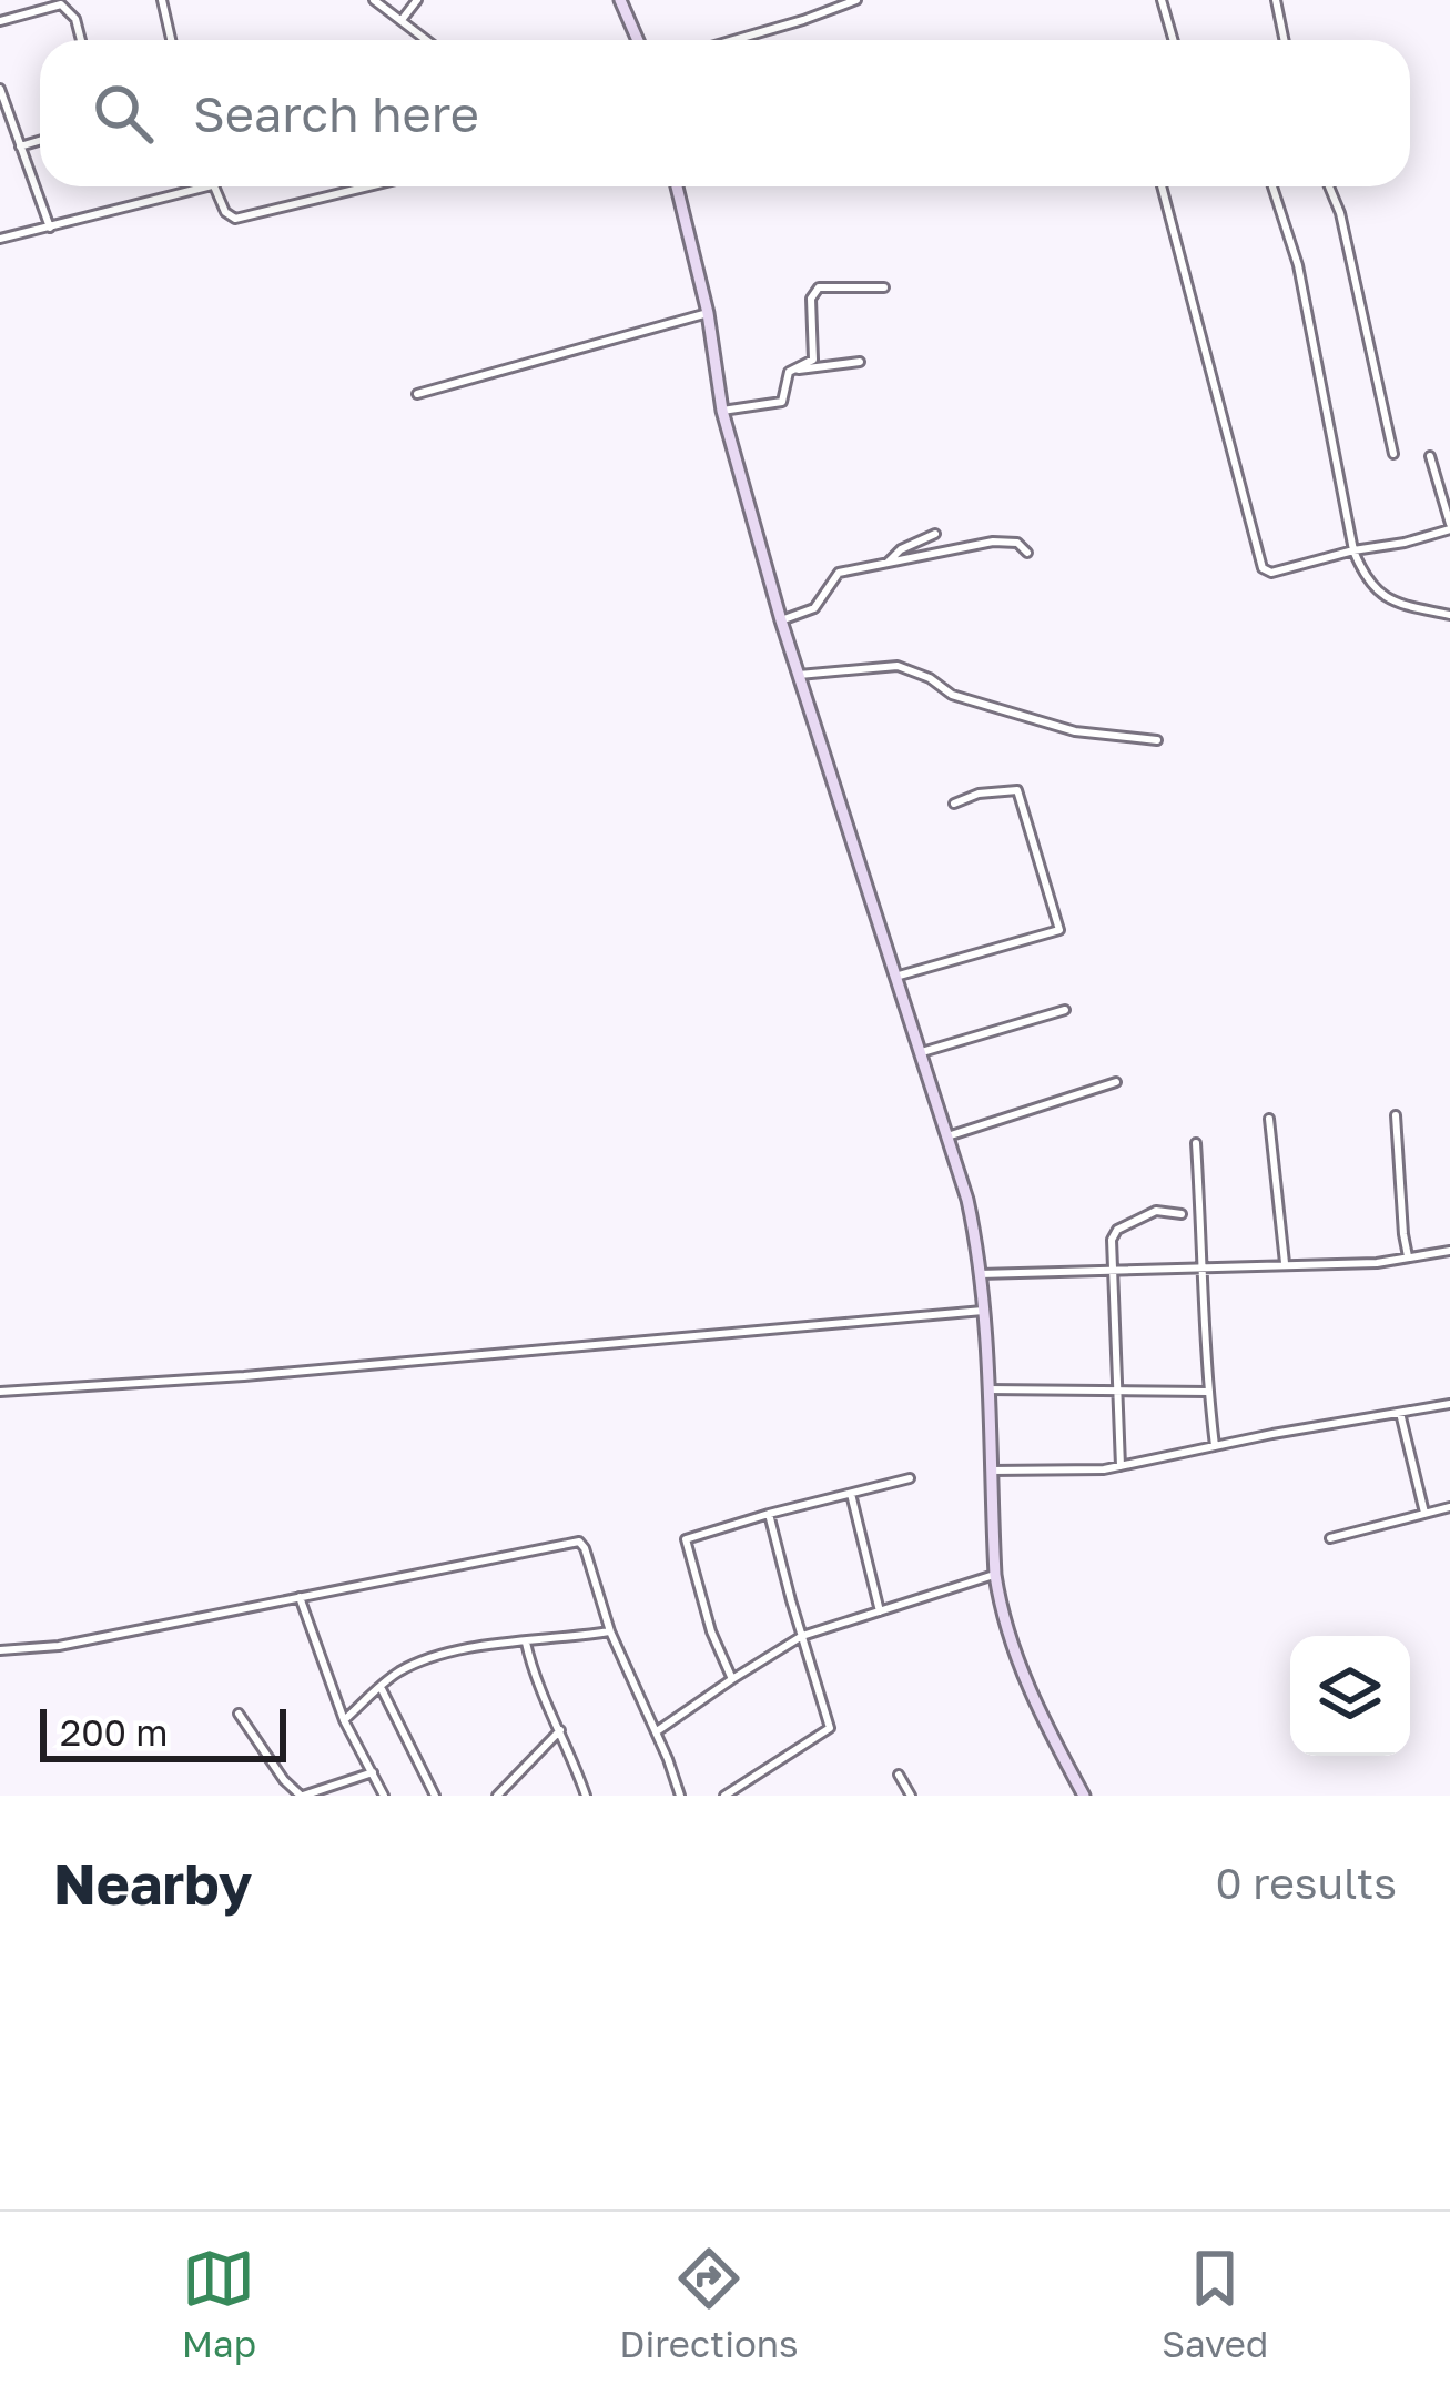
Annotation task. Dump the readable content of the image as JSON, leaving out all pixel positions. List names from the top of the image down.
{
  "scale_bar": "200 m",
  "page": {
    "search": "Search here",
    "scale": "200 m",
    "heading": ["Nearby", "0 results"],
    "nav": ["Map", "Directions", "Saved"]
  }
}
